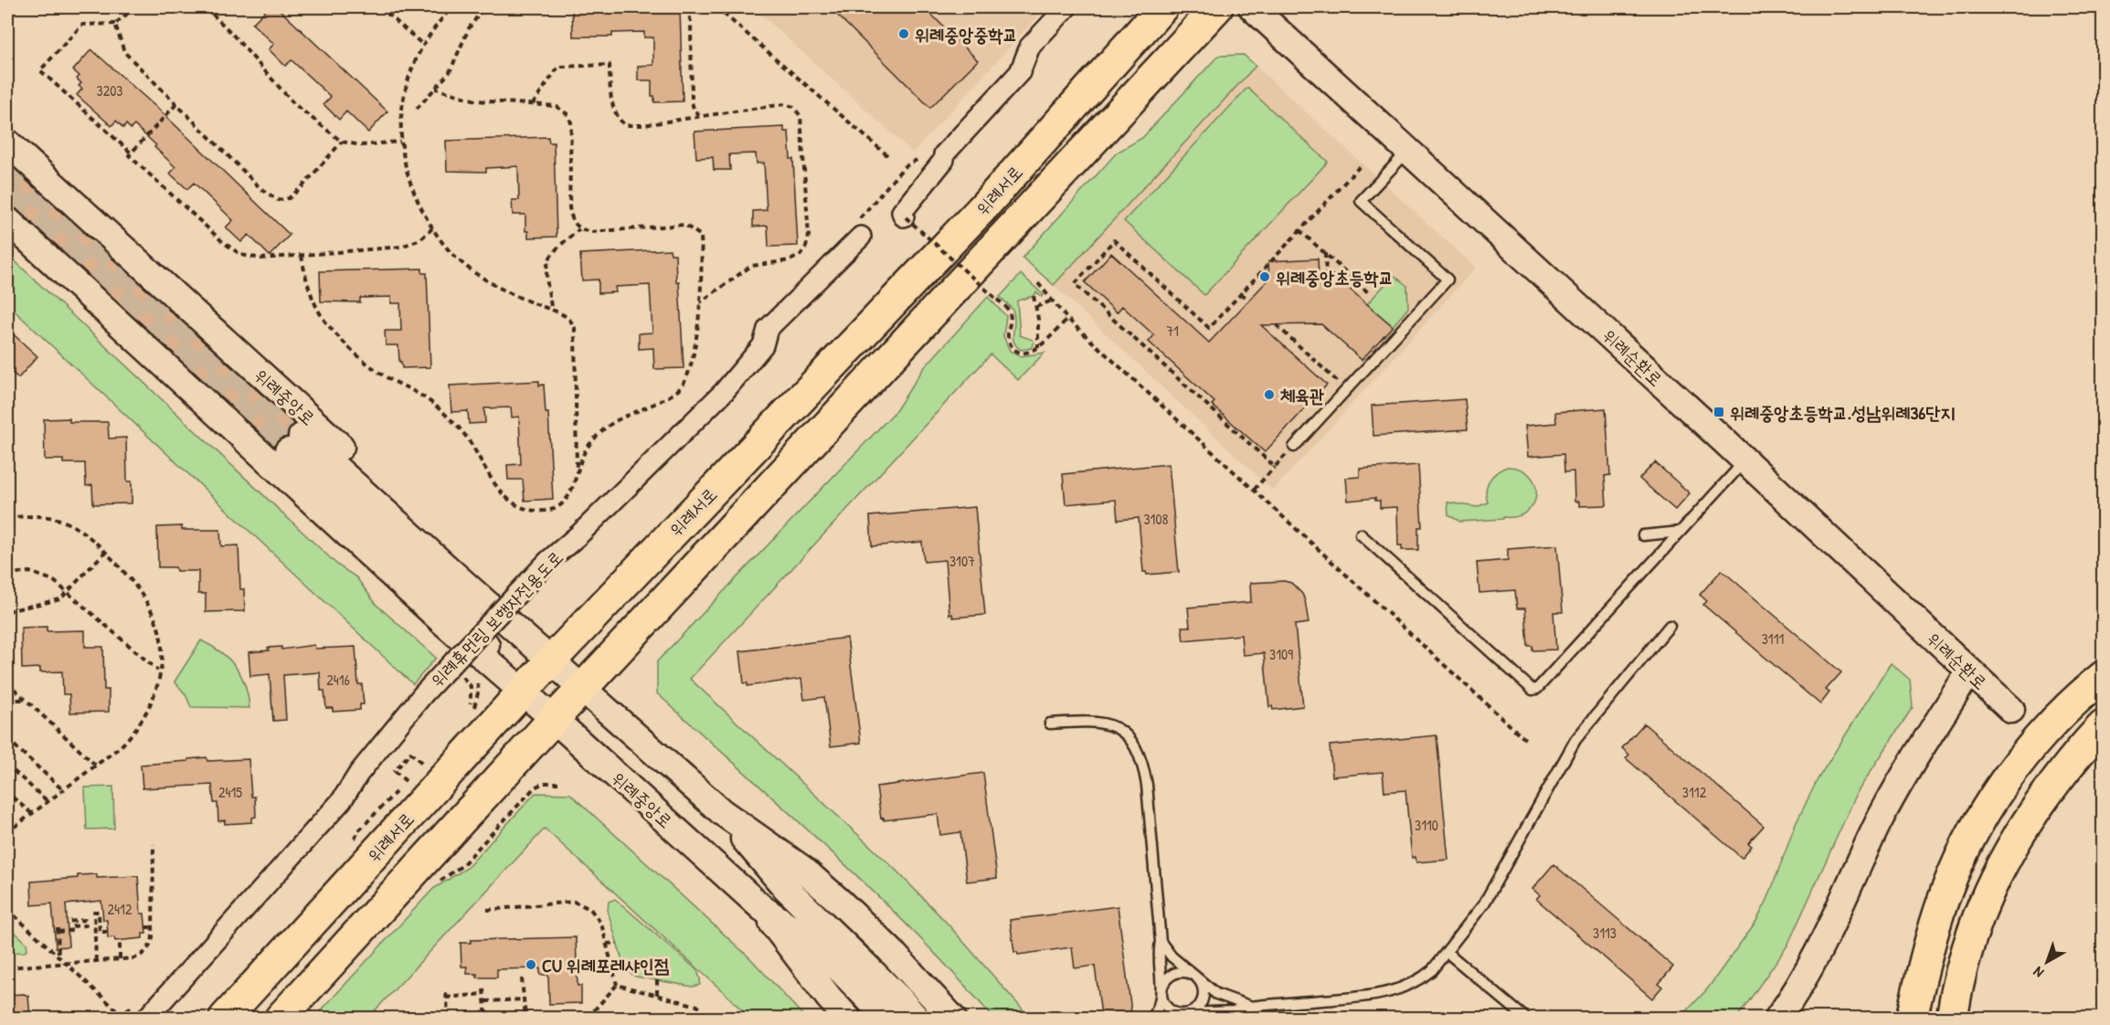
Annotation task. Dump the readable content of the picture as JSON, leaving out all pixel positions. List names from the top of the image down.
{
  "streets": {
    "main road": ["위례서로", "위례순환로", "위례중앙로"],
    "street": ["위례휴먼링 보행자전용도로"]
  },
  "crossings": [
    ["위례서로", "위례중앙로"]
  ],
  "places": {
    "other": [
      "위례중앙중학교",
      "위례중앙초등학교",
      "체육관",
      "CU 위례포레샤인점"
    ],
    "transit": ["위례중앙초등학교.성남위례36단지"]
  },
  "house_numbers": [
    "3203",
    "71",
    "3108",
    "3107",
    "3111",
    "3109",
    "2416",
    "2415",
    "3112",
    "3110",
    "2412",
    "3113"
  ],
  "north": "bottom left"
}
